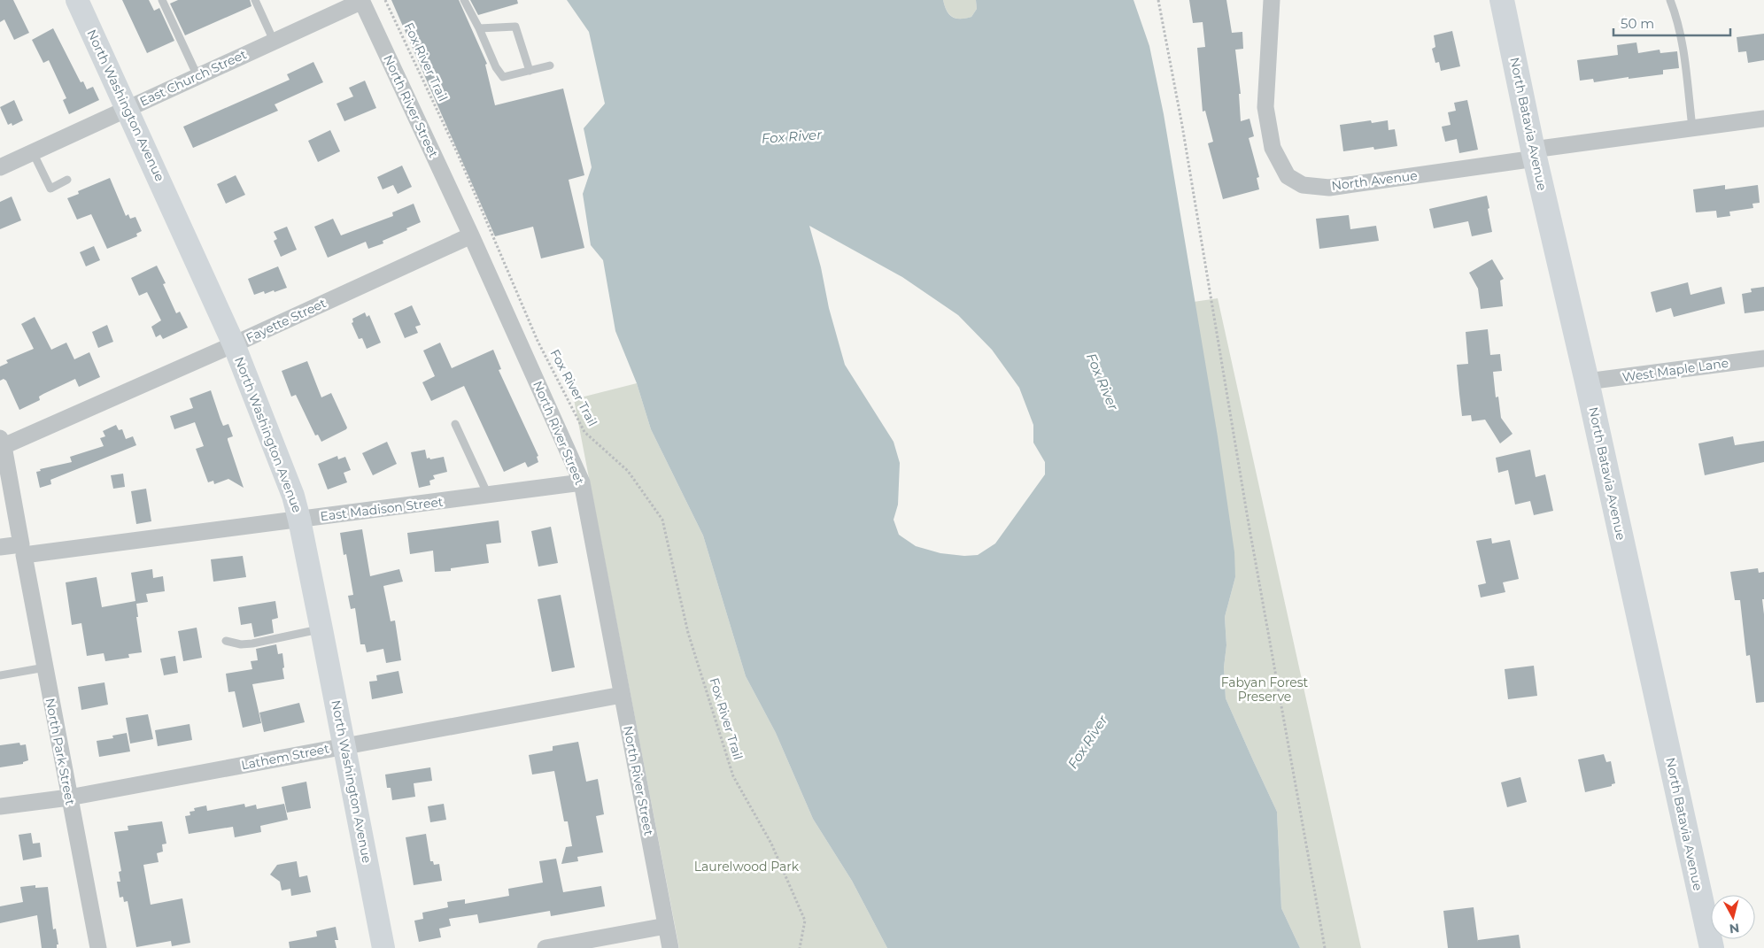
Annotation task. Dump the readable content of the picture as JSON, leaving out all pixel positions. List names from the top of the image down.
{
  "streets": {
    "main road": ["North Washington Avenue", "North Batavia Avenue"],
    "street": [
      "East Church Street",
      "North River Street",
      "North Avenue",
      "Fayette Street",
      "West Maple Lane",
      "East Madison Street",
      "North Park Street",
      "Lathem Street"
    ],
    "path": ["Fox River Trail"]
  },
  "crossings": [
    ["East Church Street", "North Washington Avenue"],
    ["East Church Street", "North River Street"],
    ["North Washington Avenue", "Fayette Street"],
    ["North Washington Avenue", "East Madison Street"],
    ["North Washington Avenue", "Lathem Street"],
    ["North River Street", "Fayette Street"],
    ["North River Street", "East Madison Street"],
    ["North River Street", "Lathem Street"],
    ["North Batavia Avenue", "North Avenue"],
    ["North Batavia Avenue", "West Maple Lane"],
    ["Fayette Street", "North Park Street"],
    ["East Madison Street", "North Park Street"],
    ["North Park Street", "Lathem Street"]
  ],
  "water": ["Fox River"],
  "parks": ["Fabyan Forest Preserve", "Laurelwood Park"],
  "scale_bar": "50 m",
  "north": "bottom"
}
